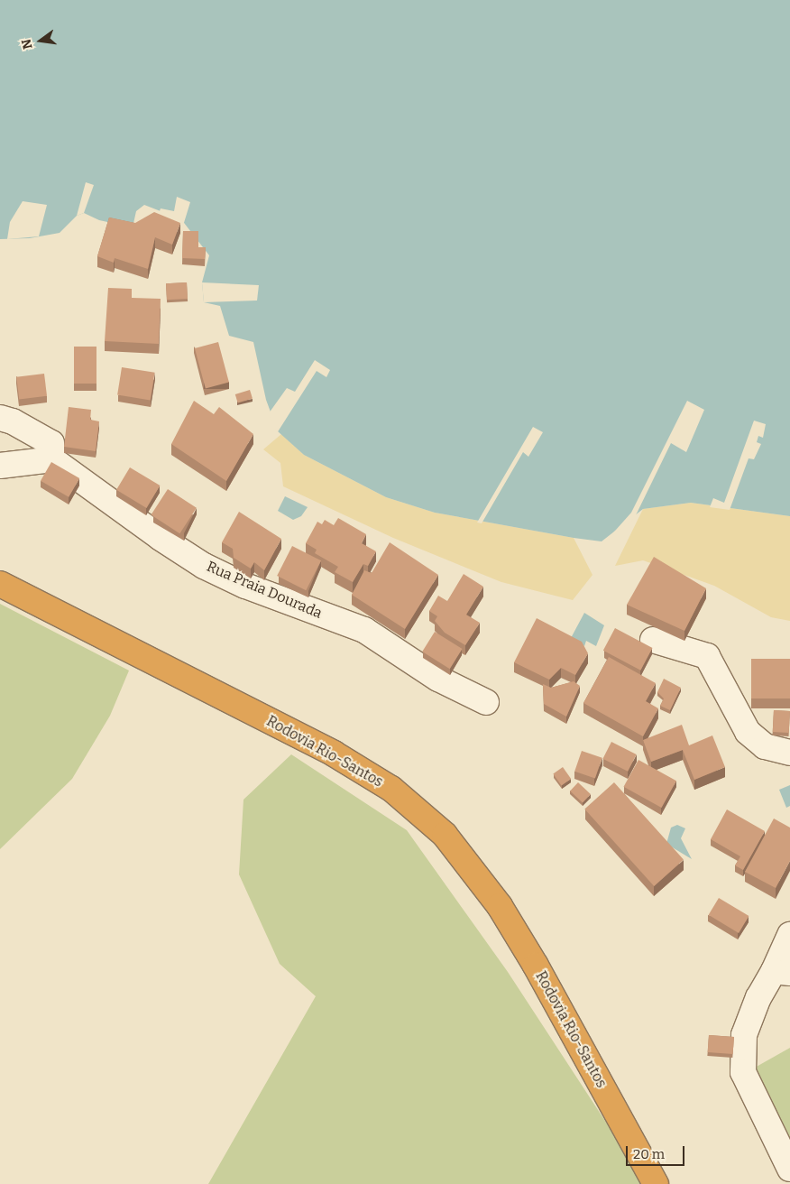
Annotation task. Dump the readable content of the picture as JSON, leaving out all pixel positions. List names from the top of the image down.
{
  "streets": {
    "highway": ["Rodovia Rio-Santos"],
    "street": ["Rua Praia Dourada"]
  },
  "scale_bar": "20 m",
  "north": "left"
}
